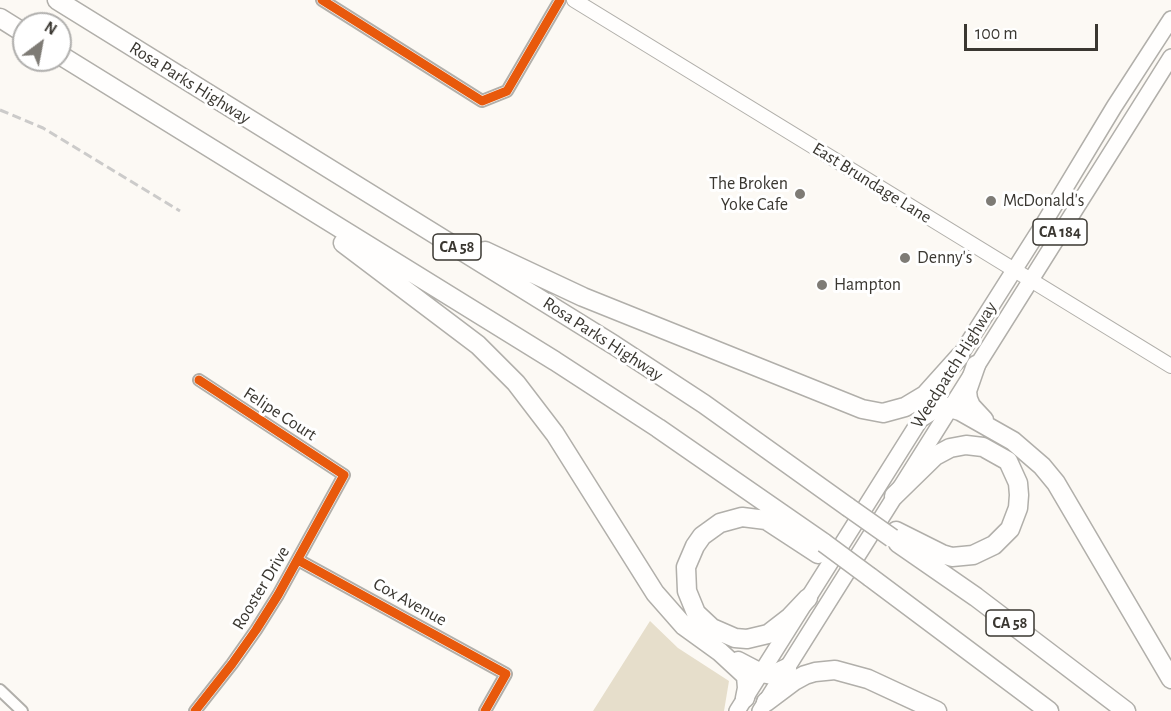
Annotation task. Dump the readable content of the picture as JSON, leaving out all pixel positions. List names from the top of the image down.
{
  "streets": {
    "highway": ["Rosa Parks Highway", "CA 58"],
    "main road": ["East Brundage Lane", "CA 184", "Weedpatch Highway"],
    "street": ["Felipe Court", "Rooster Drive", "Cox Avenue"]
  },
  "crossings": [
    ["Rosa Parks Highway", "CA 58"],
    ["East Brundage Lane", "Weedpatch Highway"],
    ["Felipe Court", "Rooster Drive"],
    ["Rooster Drive", "Cox Avenue"]
  ],
  "places": [
    "The Broken Yoke Cafe",
    "McDonald's",
    "Denny's",
    "Hampton"
  ],
  "scale_bar": "100 m",
  "north": "top right"
}
